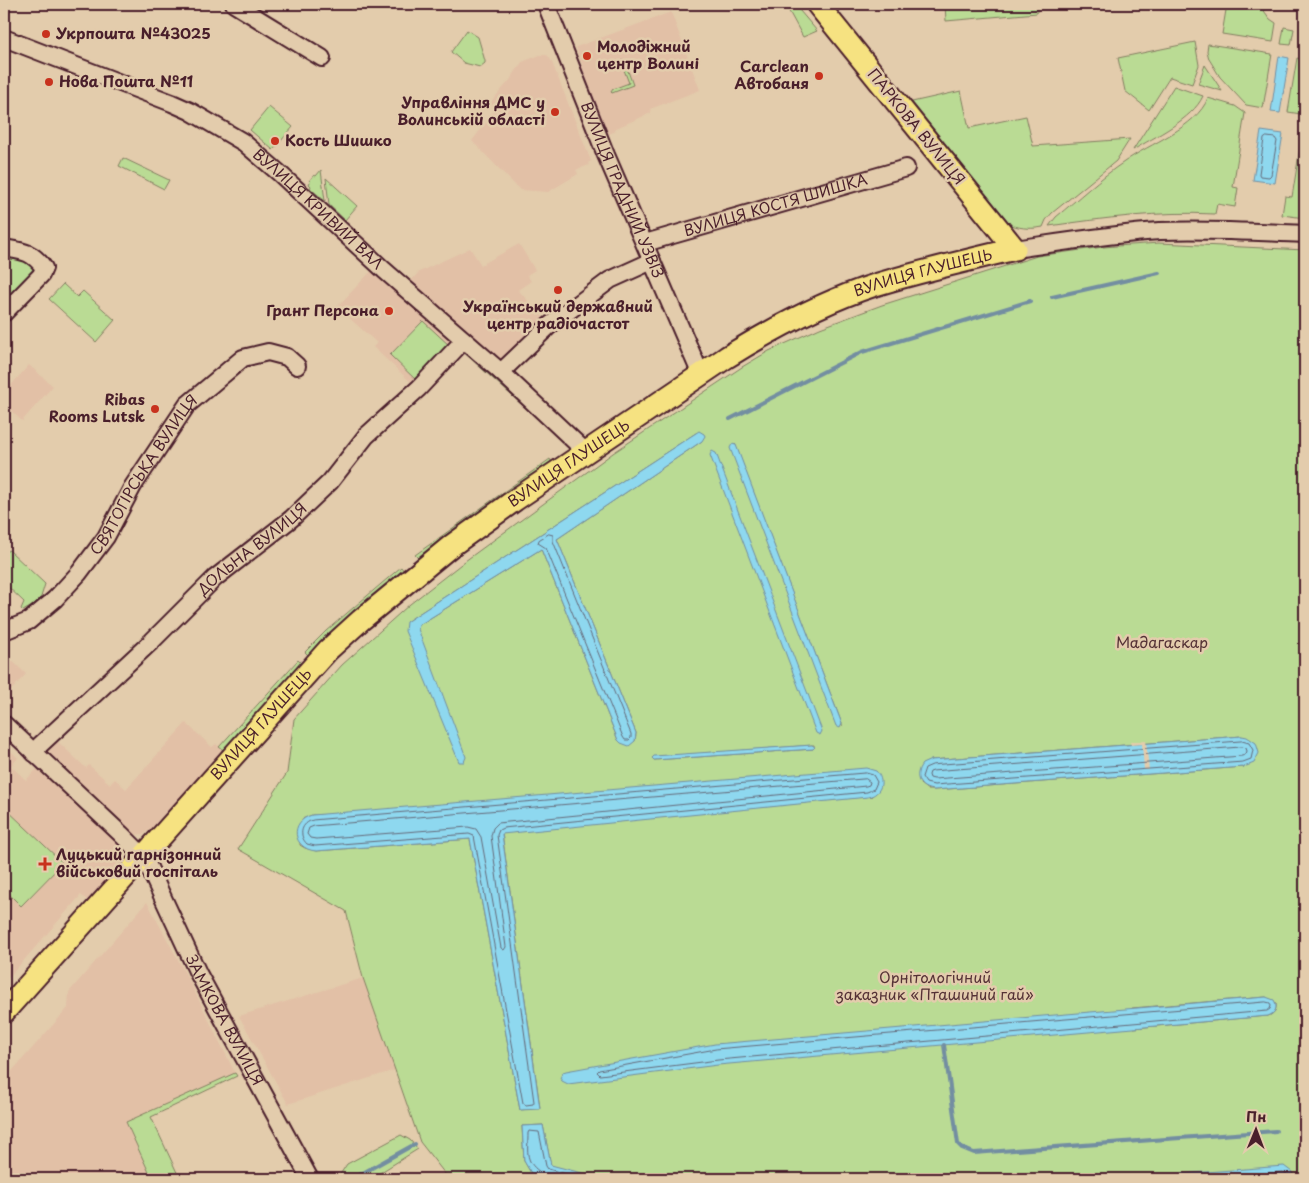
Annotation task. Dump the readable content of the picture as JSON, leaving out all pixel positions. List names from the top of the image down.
{
  "streets": {
    "main road": ["ПАРКОВА ВУЛИЦЯ", "ВУЛИЦЯ ГЛУШЕЦЬ"],
    "street": [
      "ВУЛИЦЯ ГРАДНИЙ УЗВІЗ",
      "ВУЛИЦЯ КОСТЯ ШИШКА",
      "ВУЛИЦЯ КРИВИЙ ВАЛ",
      "СВЯТОГІРСЬКА ВУЛИЦЯ",
      "ДОЛЬНА ВУЛИЦЯ",
      "ЗАМКОВА ВУЛИЦЯ"
    ]
  },
  "crossings": [
    ["ПАРКОВА ВУЛИЦЯ", "ВУЛИЦЯ ГЛУШЕЦЬ"],
    ["ВУЛИЦЯ ГРАДНИЙ УЗВІЗ", "ВУЛИЦЯ КОСТЯ ШИШКА"],
    ["ВУЛИЦЯ ГРАДНИЙ УЗВІЗ", "ВУЛИЦЯ ГЛУШЕЦЬ"],
    ["ВУЛИЦЯ КРИВИЙ ВАЛ", "ВУЛИЦЯ ГЛУШЕЦЬ"],
    ["ВУЛИЦЯ КРИВИЙ ВАЛ", "ДОЛЬНА ВУЛИЦЯ"],
    ["ВУЛИЦЯ ГЛУШЕЦЬ", "ЗАМКОВА ВУЛИЦЯ"],
    ["ДОЛЬНА ВУЛИЦЯ", "ЗАМКОВА ВУЛИЦЯ"]
  ],
  "parks": ["Мадагаскар", "Орнітологічний заказник «Пташиний гай»"],
  "places": {
    "other": [
      "Укрпошта №43025",
      "Молодіжний центр Волині",
      "Carclean Автобаня",
      "Нова Пошта №11",
      "Управління ДМС у Волинській області",
      "Кость Шишко",
      "Український державний центр радіочастот",
      "Грант Персона",
      "Ribas Rooms Lutsk"
    ],
    "health": ["Луцький гарнізонний військовий госпіталь"]
  },
  "north": "top"
}
